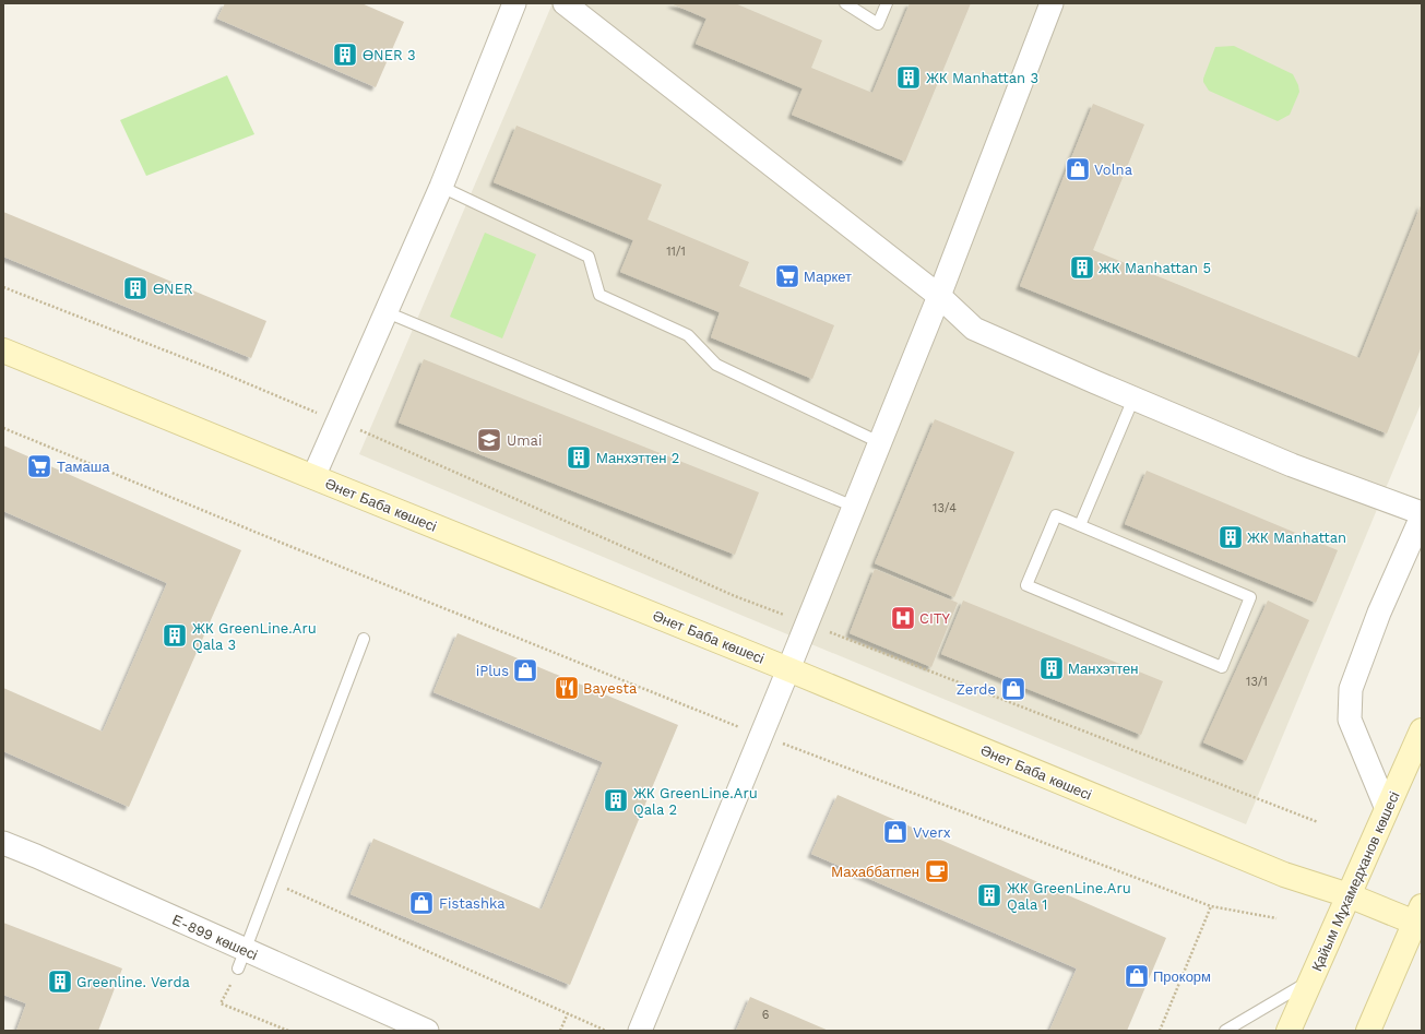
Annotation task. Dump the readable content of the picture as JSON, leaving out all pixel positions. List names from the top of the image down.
{
  "streets": {
    "street": ["Әнет Баба көшесі", "Қайым Мұхамедханов көшесі", "Е-899 көшесі"]
  },
  "crossings": [
    ["Әнет Баба көшесі", "Қайым Мұхамедханов көшесі"]
  ],
  "places": {
    "building": [
      "ӨNER 3",
      "ЖК Manhattan 3",
      "ЖК Manhattan 5",
      "ӨNER",
      "Манхэттен 2",
      "ЖК Manhattan",
      "ЖК GreenLine.Aru Qala 3",
      "Манхэттен",
      "ЖК GreenLine.Aru Qala 2",
      "ЖК GreenLine.Aru Qala 1",
      "Greenline. Verda"
    ],
    "shop": [
      "Volna",
      "iPlus",
      "Zerde",
      "Vverx",
      "Fistashka",
      "Прокорм"
    ],
    "supermarket": ["Маркет", "Тамаша"],
    "school or university": ["Umai"],
    "hospital": ["CITY"],
    "restaurant": ["Bayesta"],
    "cafe": ["Махаббатпен"]
  },
  "house_numbers": [
    "11/1",
    "13/4",
    "13/1",
    "6"
  ]
}
